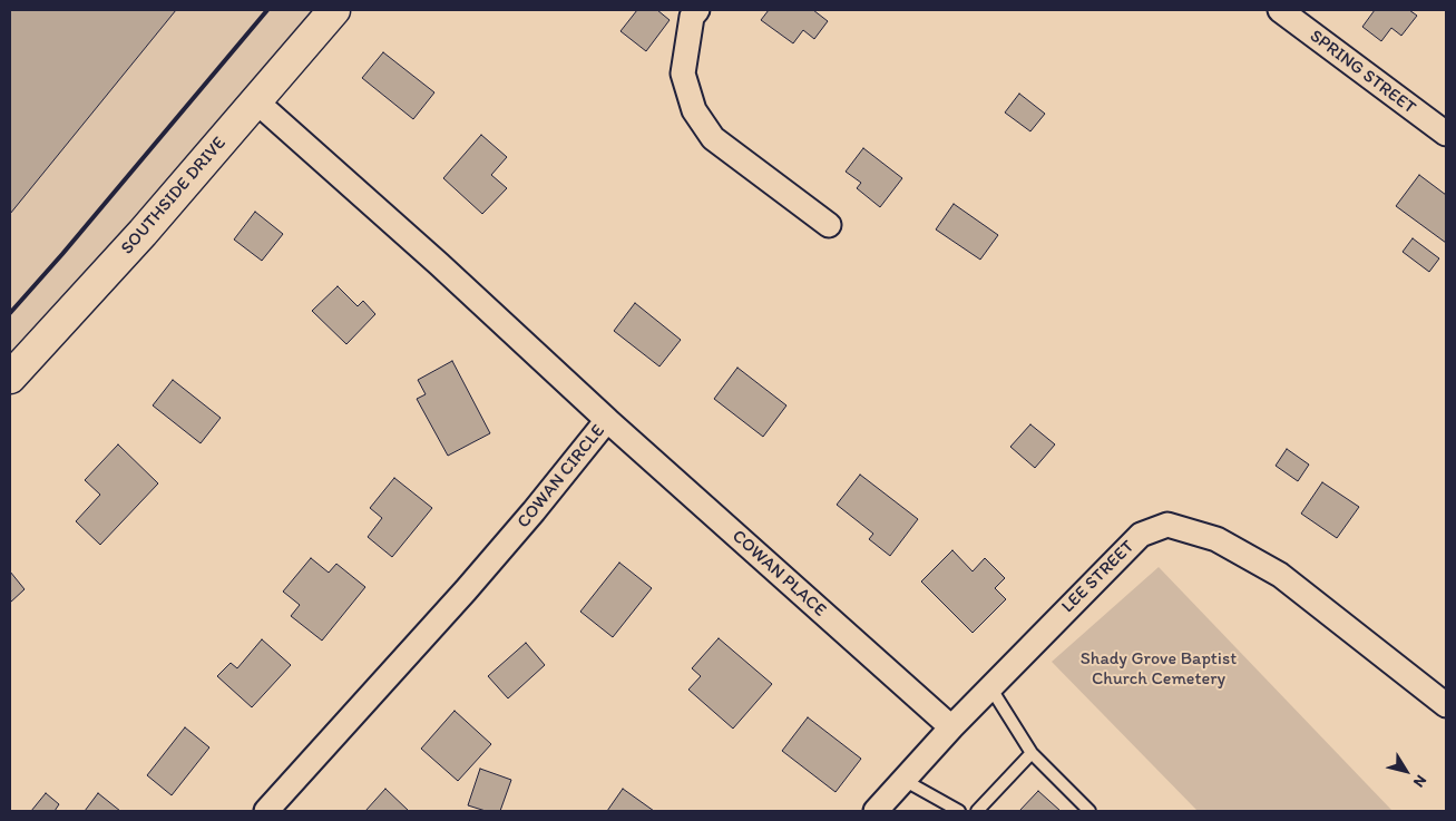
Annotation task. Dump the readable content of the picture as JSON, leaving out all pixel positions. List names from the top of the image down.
{
  "streets": {
    "street": [
      "SPRING STREET",
      "SOUTHSIDE DRIVE",
      "COWAN CIRCLE",
      "COWAN PLACE",
      "LEE STREET"
    ]
  },
  "crossings": [
    ["SOUTHSIDE DRIVE", "COWAN CIRCLE"],
    ["COWAN CIRCLE", "COWAN PLACE"],
    ["COWAN PLACE", "LEE STREET"]
  ],
  "parks": ["Shady Grove Baptist Church Cemetery"],
  "north": "bottom right"
}
